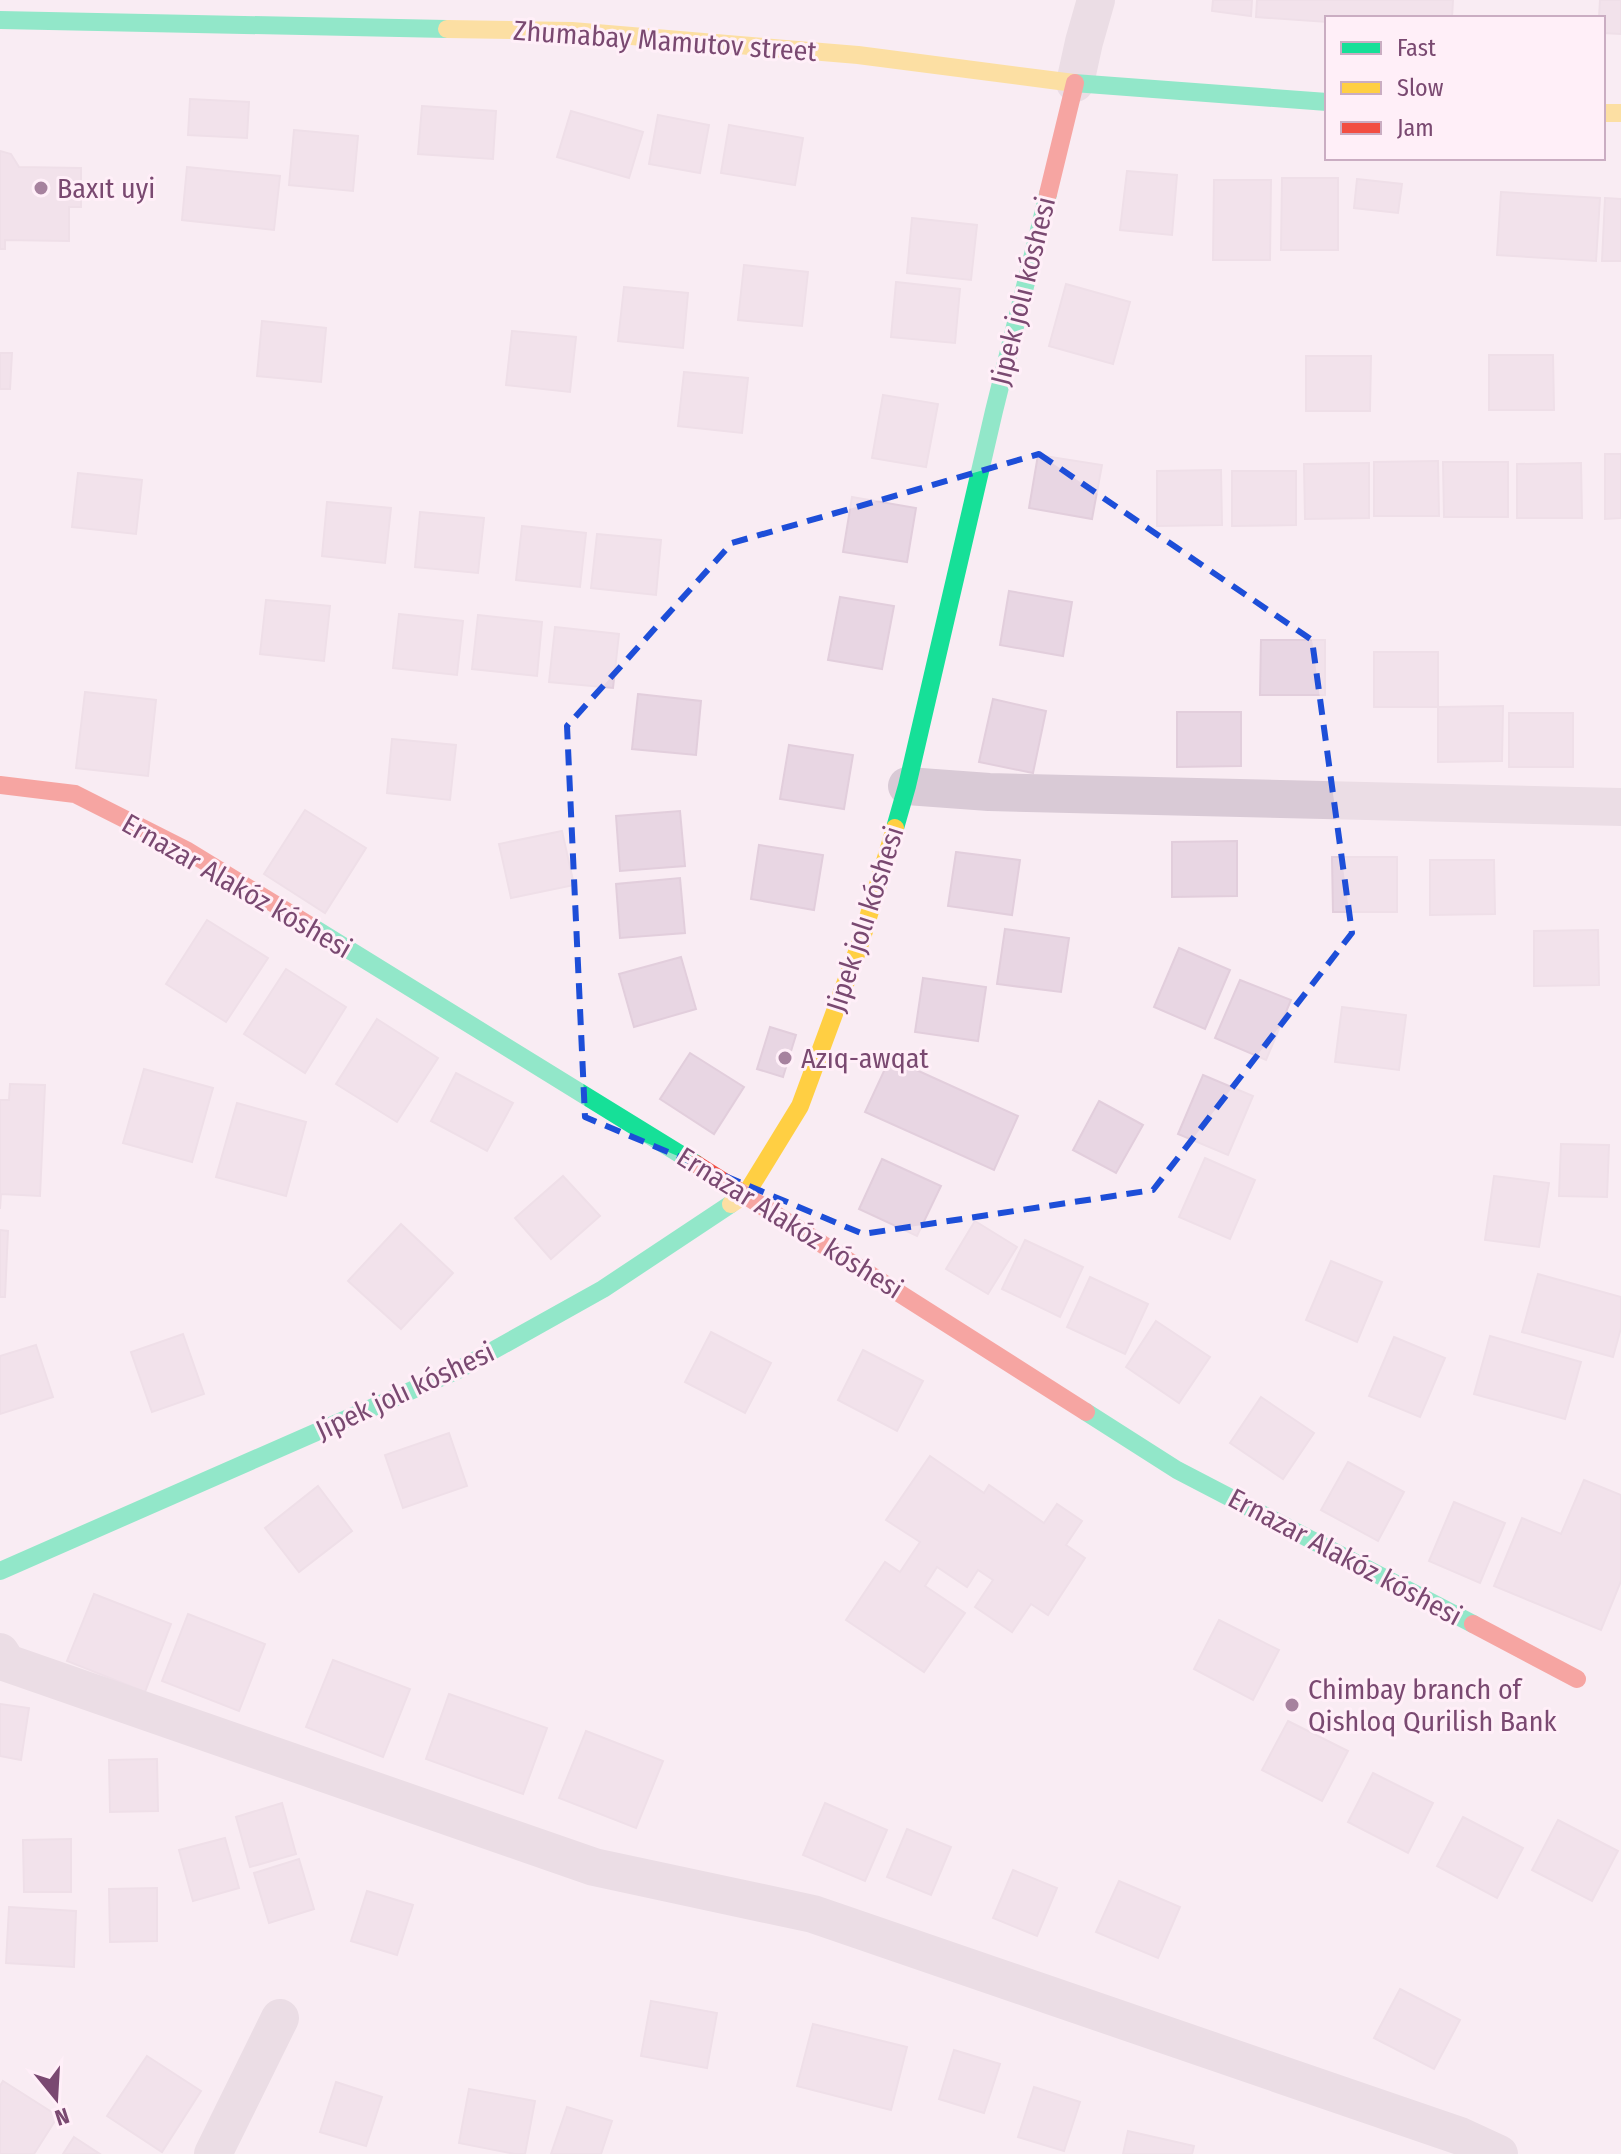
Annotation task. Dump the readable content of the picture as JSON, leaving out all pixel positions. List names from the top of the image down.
{
  "streets": {
    "street": ["Zhumabay Mamutov street", "Jipek jolı kóshesi", "Ernazar Alakóz kóshesi"]
  },
  "crossings": [
    ["Zhumabay Mamutov street", "Jipek jolı kóshesi"],
    ["Jipek jolı kóshesi", "Ernazar Alakóz kóshesi"]
  ],
  "places": ["Baxıt uyi", "Azıq-awqat", "Chimbay branch of Qishloq Qurilish Bank"],
  "legend": ["Fast", "Slow", "Jam"],
  "north": "bottom"
}
